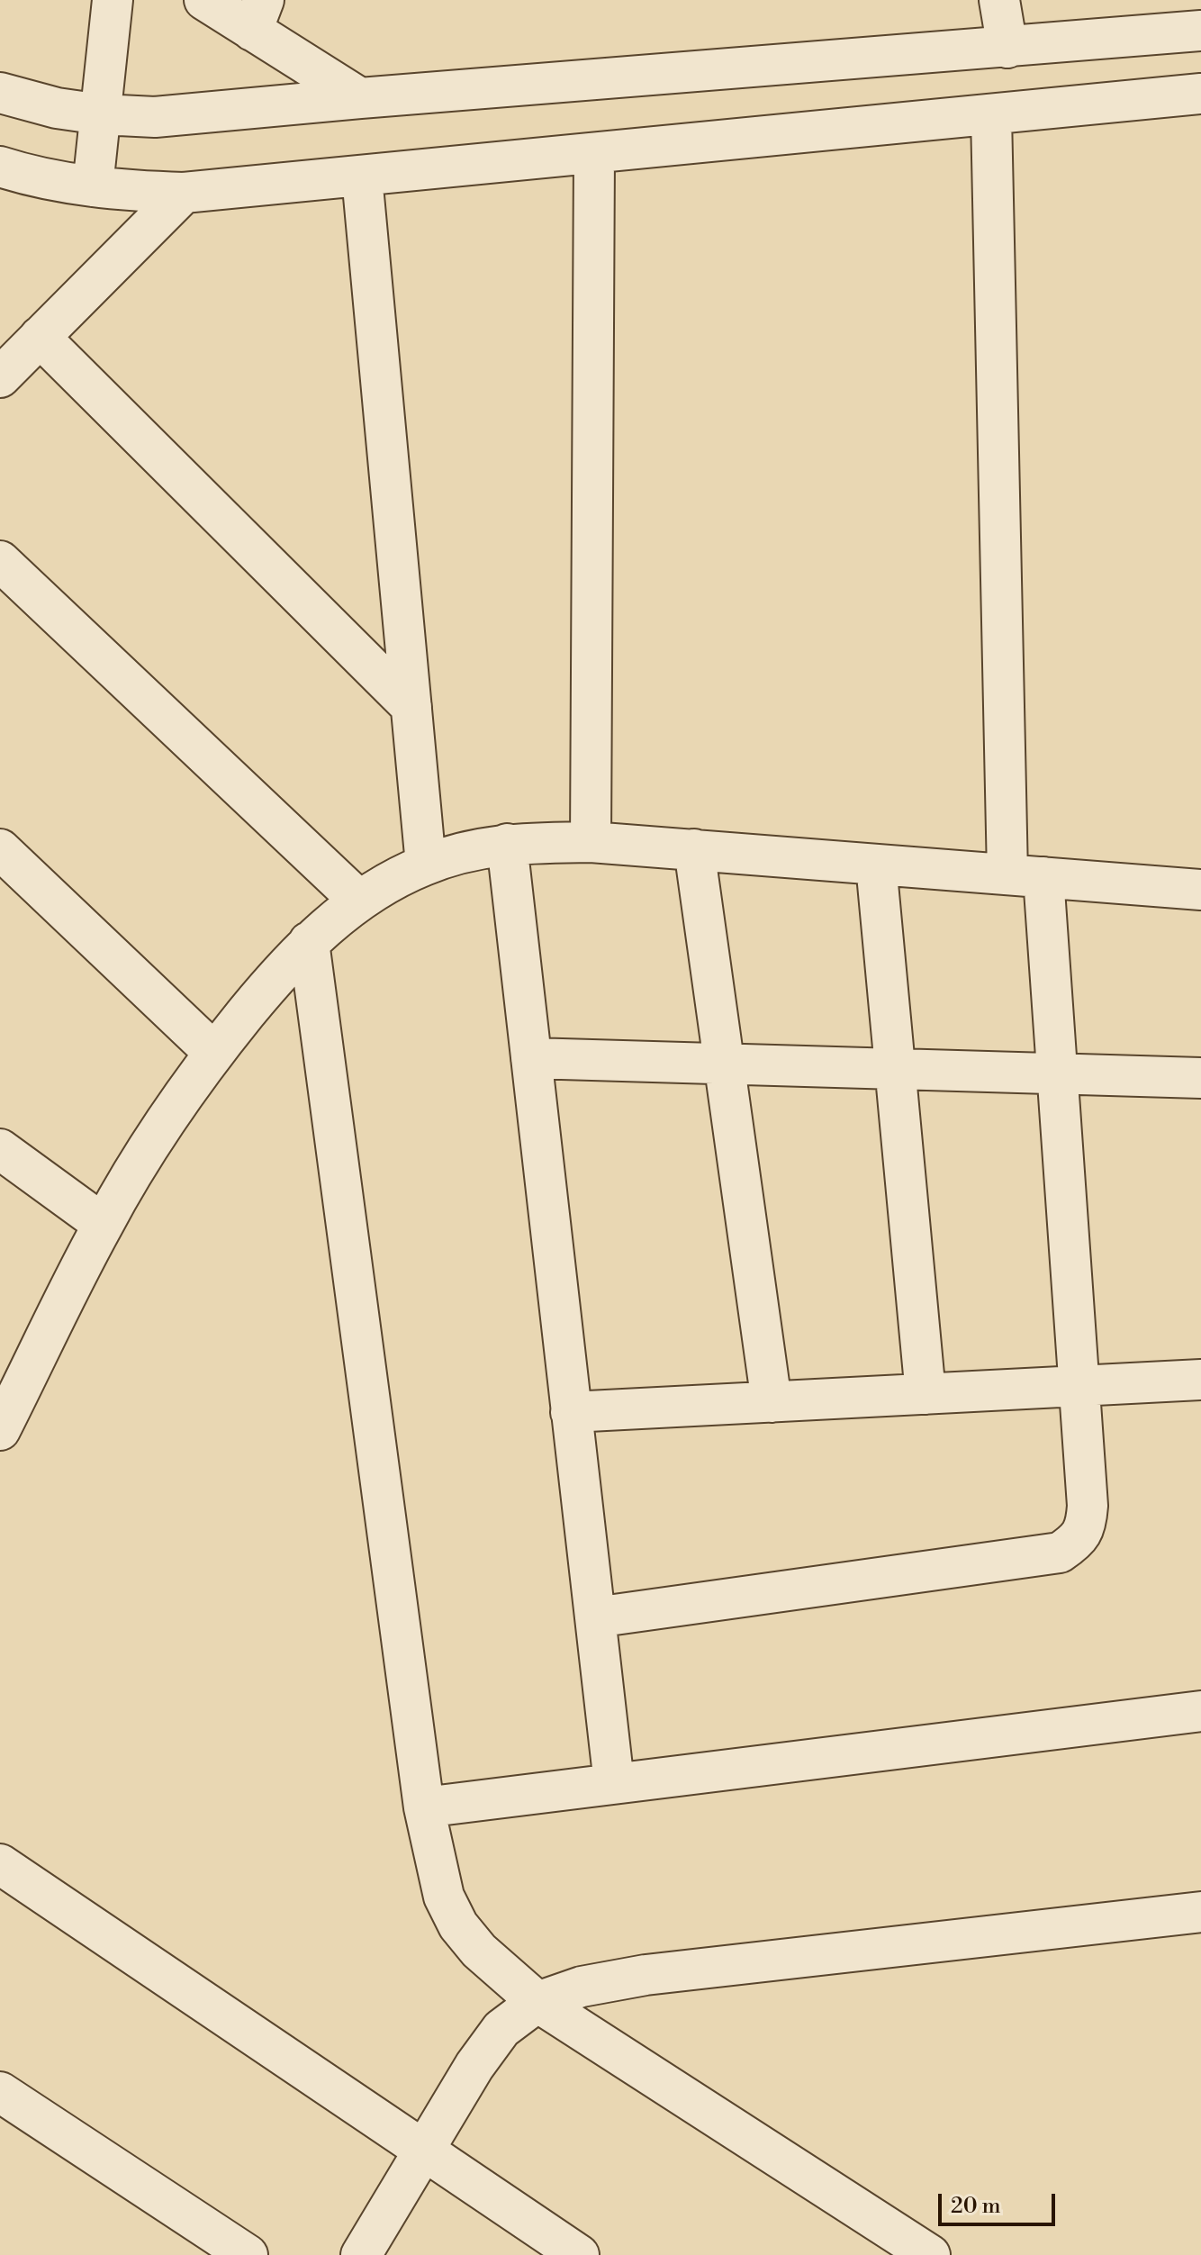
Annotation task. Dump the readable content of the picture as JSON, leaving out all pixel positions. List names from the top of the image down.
{
  "scale_bar": "20 m"
}
